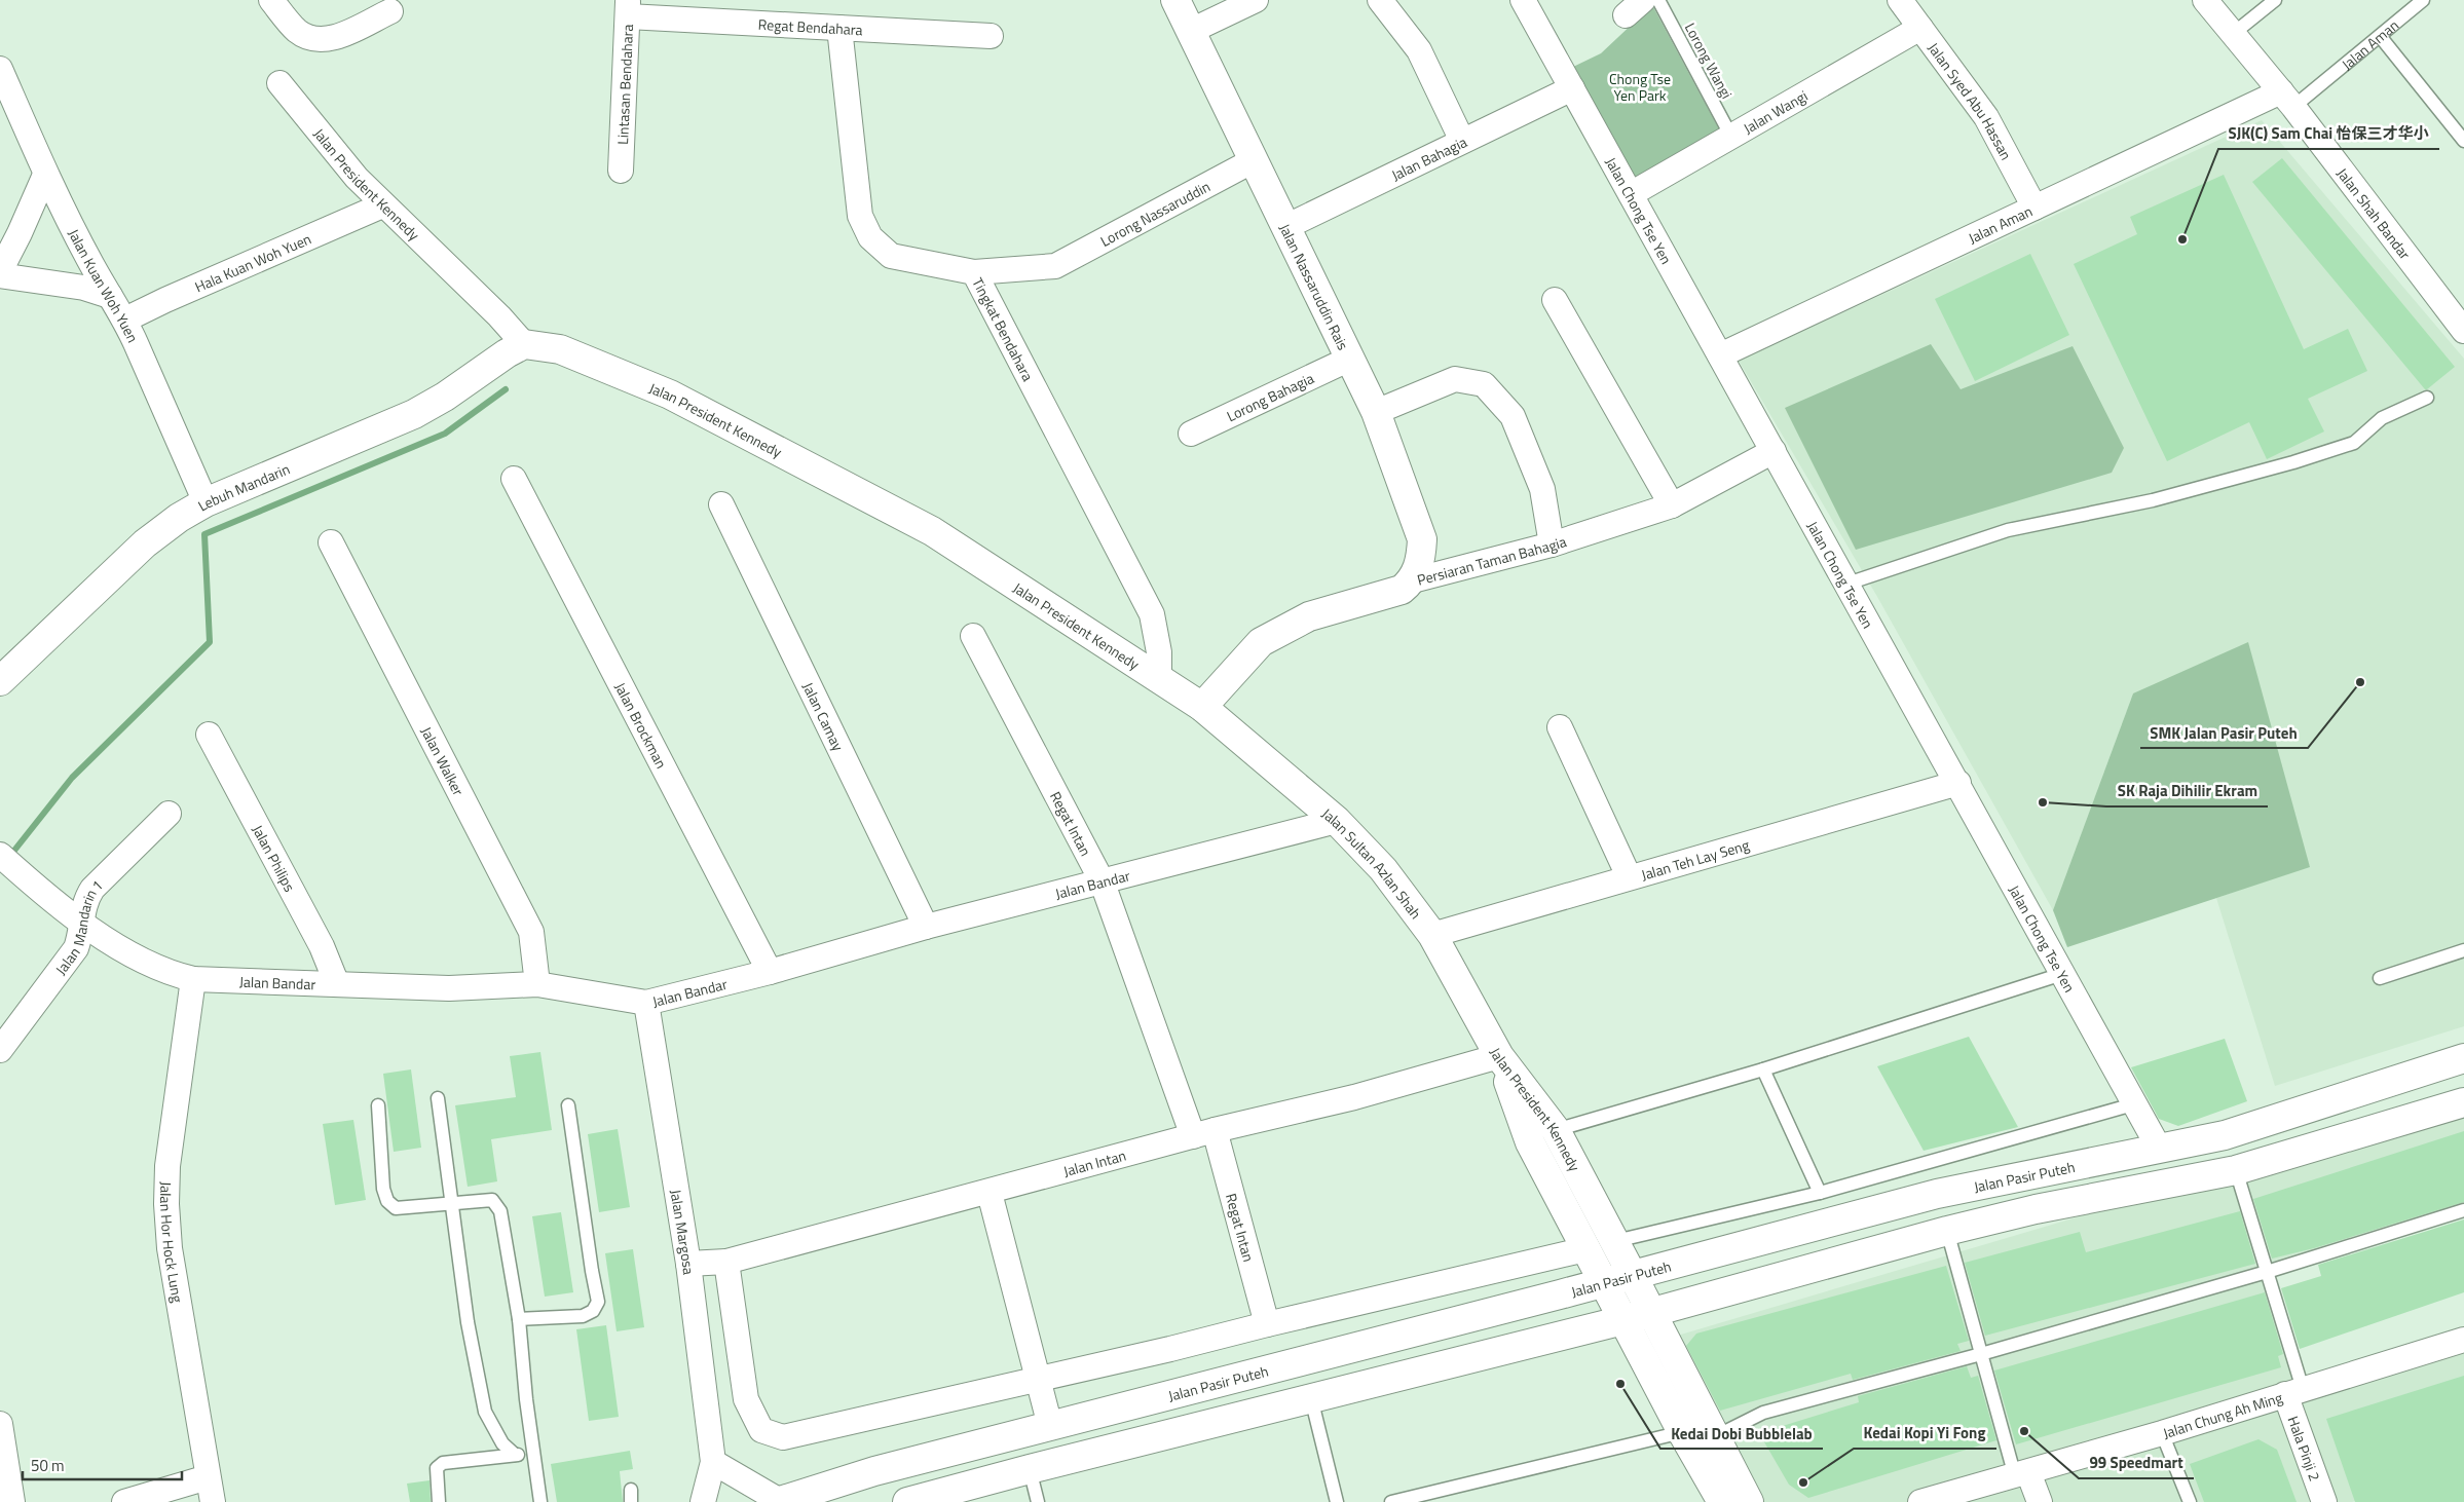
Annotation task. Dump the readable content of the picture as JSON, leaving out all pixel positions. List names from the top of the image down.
{
  "streets": {
    "main road": [
      "Jalan President Kennedy",
      "Jalan Nassaruddin Rais",
      "Lebuh Mandarin",
      "Persiaran Taman Bahagia",
      "Jalan Sultan Azlan Shah",
      "Jalan Pasir Puteh"
    ],
    "street": [
      "Regat Bendahara",
      "Jalan Aman",
      "Lintasan Bendahara",
      "Jalan Syed Abu Hassan",
      "Jalan Wangi",
      "Jalan Bahagia",
      "Jalan Chong Tse Yen",
      "Lorong Nassaruddin",
      "Jalan Shah Bandar",
      "Hala Kuan Woh Yuen",
      "Jalan Kuan Woh Yuen",
      "Tingkat Bendahara",
      "Lorong Bahagia",
      "Jalan Camay",
      "Jalan Brockman",
      "Jalan Walker",
      "Regat Intan",
      "Jalan Teh Lay Seng",
      "Jalan Philips",
      "Jalan Bandar",
      "Jalan Mandarin 1",
      "Jalan Intan",
      "Jalan Margosa",
      "Jalan Hor Hock Lung",
      "Jalan Chung Ah Ming",
      "Hala Pinji 2"
    ],
    "lane": ["Lorong Wangi"]
  },
  "crossings": [
    ["Regat Bendahara", "Lintasan Bendahara"],
    ["Regat Bendahara", "Tingkat Bendahara"],
    ["Jalan Aman", "Jalan Syed Abu Hassan"],
    ["Jalan Aman", "Jalan Chong Tse Yen"],
    ["Jalan Aman", "Jalan Shah Bandar"],
    ["Lorong Wangi", "Jalan Wangi"],
    ["Jalan Syed Abu Hassan", "Jalan Wangi"],
    ["Jalan Wangi", "Jalan Chong Tse Yen"],
    ["Jalan Bahagia", "Jalan Chong Tse Yen"],
    ["Jalan Bahagia", "Jalan Nassaruddin Rais"],
    ["Jalan President Kennedy", "Hala Kuan Woh Yuen"],
    ["Jalan President Kennedy", "Tingkat Bendahara"],
    ["Jalan President Kennedy", "Lebuh Mandarin"],
    ["Jalan President Kennedy", "Persiaran Taman Bahagia"],
    ["Jalan President Kennedy", "Jalan Sultan Azlan Shah"],
    ["Jalan President Kennedy", "Jalan Intan"],
    ["Jalan Chong Tse Yen", "Persiaran Taman Bahagia"],
    ["Jalan Chong Tse Yen", "Jalan Teh Lay Seng"],
    ["Jalan Chong Tse Yen", "Jalan Pasir Puteh"],
    ["Lorong Nassaruddin", "Jalan Nassaruddin Rais"],
    ["Lorong Nassaruddin", "Tingkat Bendahara"],
    ["Hala Kuan Woh Yuen", "Jalan Kuan Woh Yuen"],
    ["Jalan Kuan Woh Yuen", "Lebuh Mandarin"],
    ["Jalan Nassaruddin Rais", "Lorong Bahagia"],
    ["Jalan Nassaruddin Rais", "Persiaran Taman Bahagia"],
    ["Persiaran Taman Bahagia", "Jalan Sultan Azlan Shah"],
    ["Jalan Camay", "Jalan Bandar"],
    ["Jalan Brockman", "Jalan Bandar"],
    ["Jalan Walker", "Jalan Bandar"],
    ["Regat Intan", "Jalan Bandar"],
    ["Regat Intan", "Jalan Intan"],
    ["Jalan Teh Lay Seng", "Jalan Sultan Azlan Shah"],
    ["Jalan Philips", "Jalan Bandar"],
    ["Jalan Sultan Azlan Shah", "Jalan Bandar"],
    ["Jalan Sultan Azlan Shah", "Jalan Intan"],
    ["Jalan Bandar", "Jalan Mandarin 1"],
    ["Jalan Bandar", "Jalan Margosa"],
    ["Jalan Bandar", "Jalan Hor Hock Lung"],
    ["Jalan Intan", "Jalan Margosa"],
    ["Jalan Chung Ah Ming", "Hala Pinji 2"]
  ],
  "parks": ["Chong Tse Yen Park"],
  "places": [
    "SJK(C) Sam Chai 怡保三才华小",
    "SMK Jalan Pasir Puteh",
    "SK Raja Dihilir Ekram",
    "Kedai Dobi Bubblelab",
    "99 Speedmart",
    "Kedai Kopi Yi Fong"
  ],
  "scale_bar": "50 m"
}
